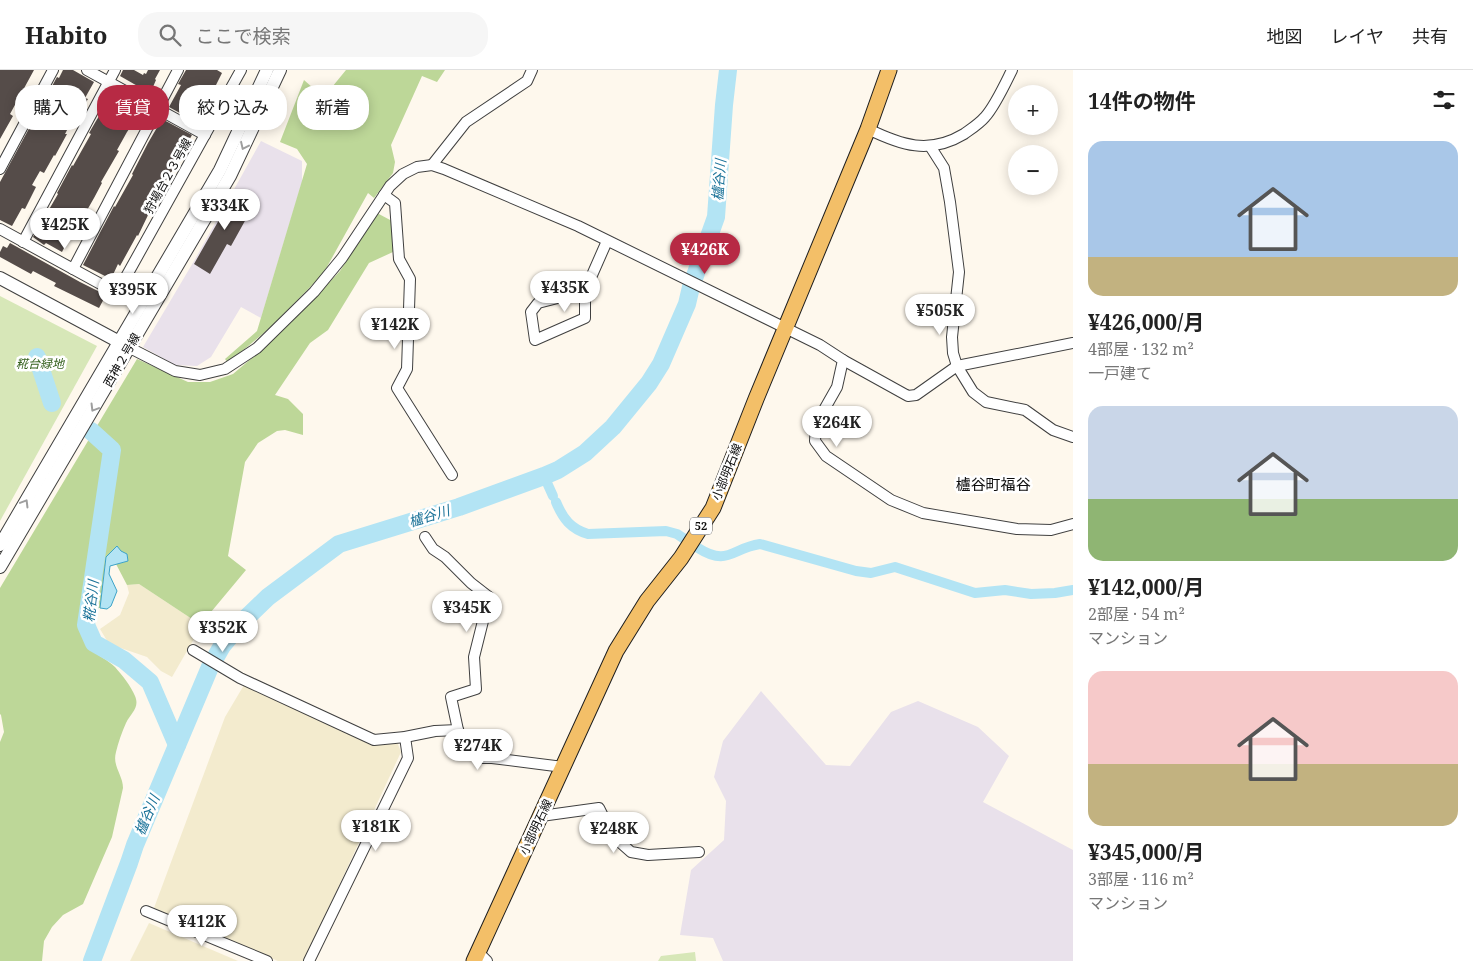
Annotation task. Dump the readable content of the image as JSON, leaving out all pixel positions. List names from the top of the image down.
{
  "streets": {
    "main road": ["小部明石線", "52"],
    "street": ["狩場台２３号線", "西神２号線"]
  },
  "districts": ["櫨谷町福谷"],
  "water": ["櫨谷川", "糀谷川"],
  "parks": ["糀台緑地"],
  "page": {
    "header": "Habito",
    "search": "ここで検索",
    "nav": ["地図", "レイヤ", "共有"],
    "heading": "14件の物件",
    "map_buttons": ["+", "−"],
    "chip": [
      "購入",
      "賃貸",
      "絞り込み",
      "新着"
    ],
    "list": [
      {
        "name": "¥426,000/月",
        "note": "4部屋 · 132 m² · 一戸建て"
      },
      {
        "name": "¥142,000/月",
        "note": "2部屋 · 54 m² · マンション"
      },
      {
        "name": "¥345,000/月",
        "note": "3部屋 · 116 m² · マンション"
      }
    ],
    "price": [
      "¥334K",
      "¥425K",
      "¥426K",
      "¥435K",
      "¥395K",
      "¥505K",
      "¥142K",
      "¥264K",
      "¥345K",
      "¥352K",
      "¥274K",
      "¥181K",
      "¥248K",
      "¥412K"
    ]
  }
}
